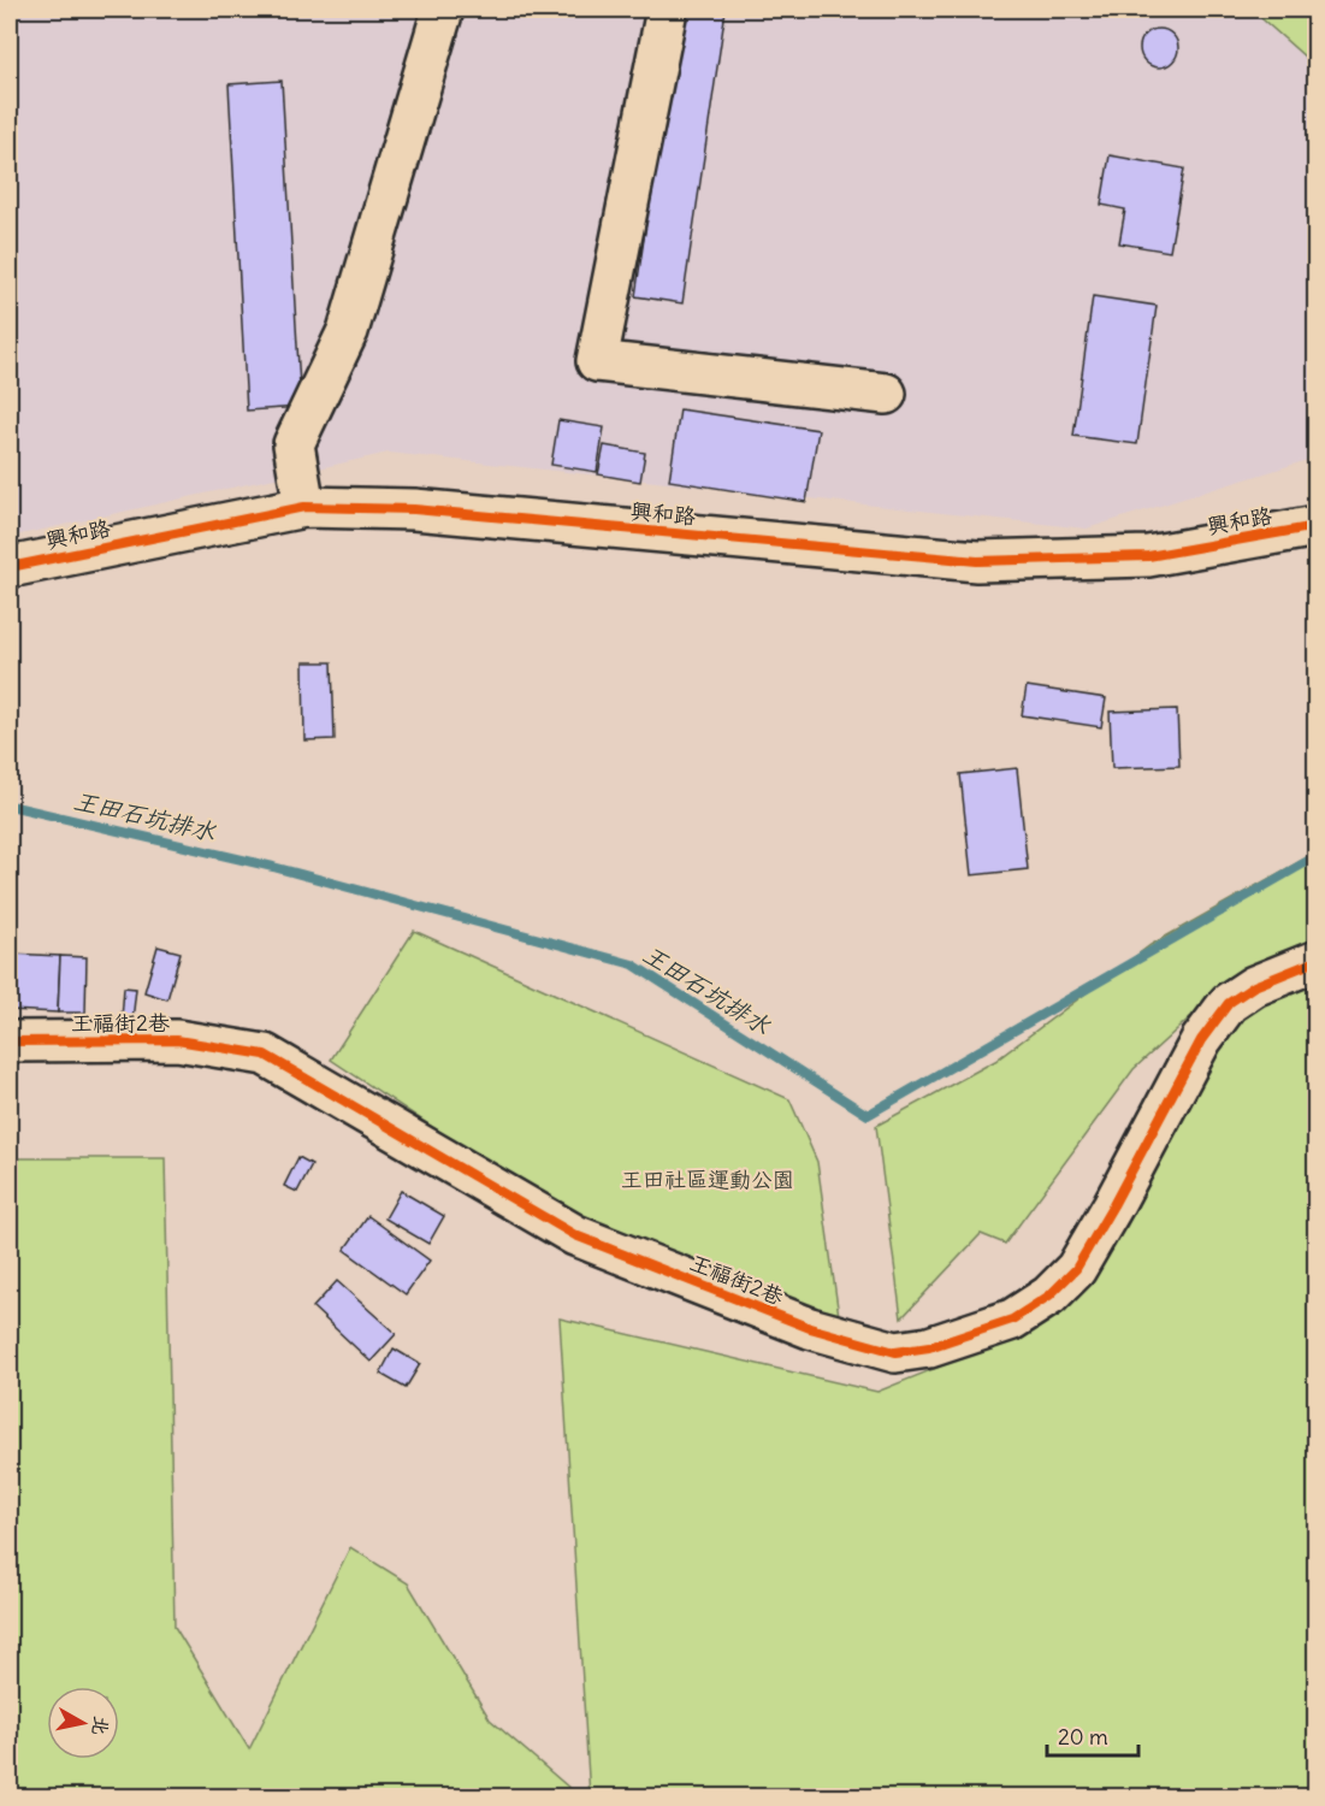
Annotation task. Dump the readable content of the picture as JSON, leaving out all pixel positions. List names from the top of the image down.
{
  "streets": {
    "street": ["興和路", "王福街2巷"]
  },
  "water": ["王田石坑排水"],
  "parks": ["王田社區運動公園"],
  "scale_bar": "20 m",
  "north": "right"
}
